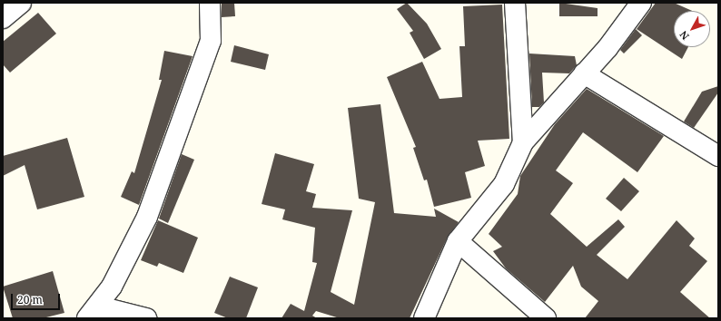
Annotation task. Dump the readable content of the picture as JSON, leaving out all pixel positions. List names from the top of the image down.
{
  "scale_bar": "20 m",
  "north": "bottom left"
}
